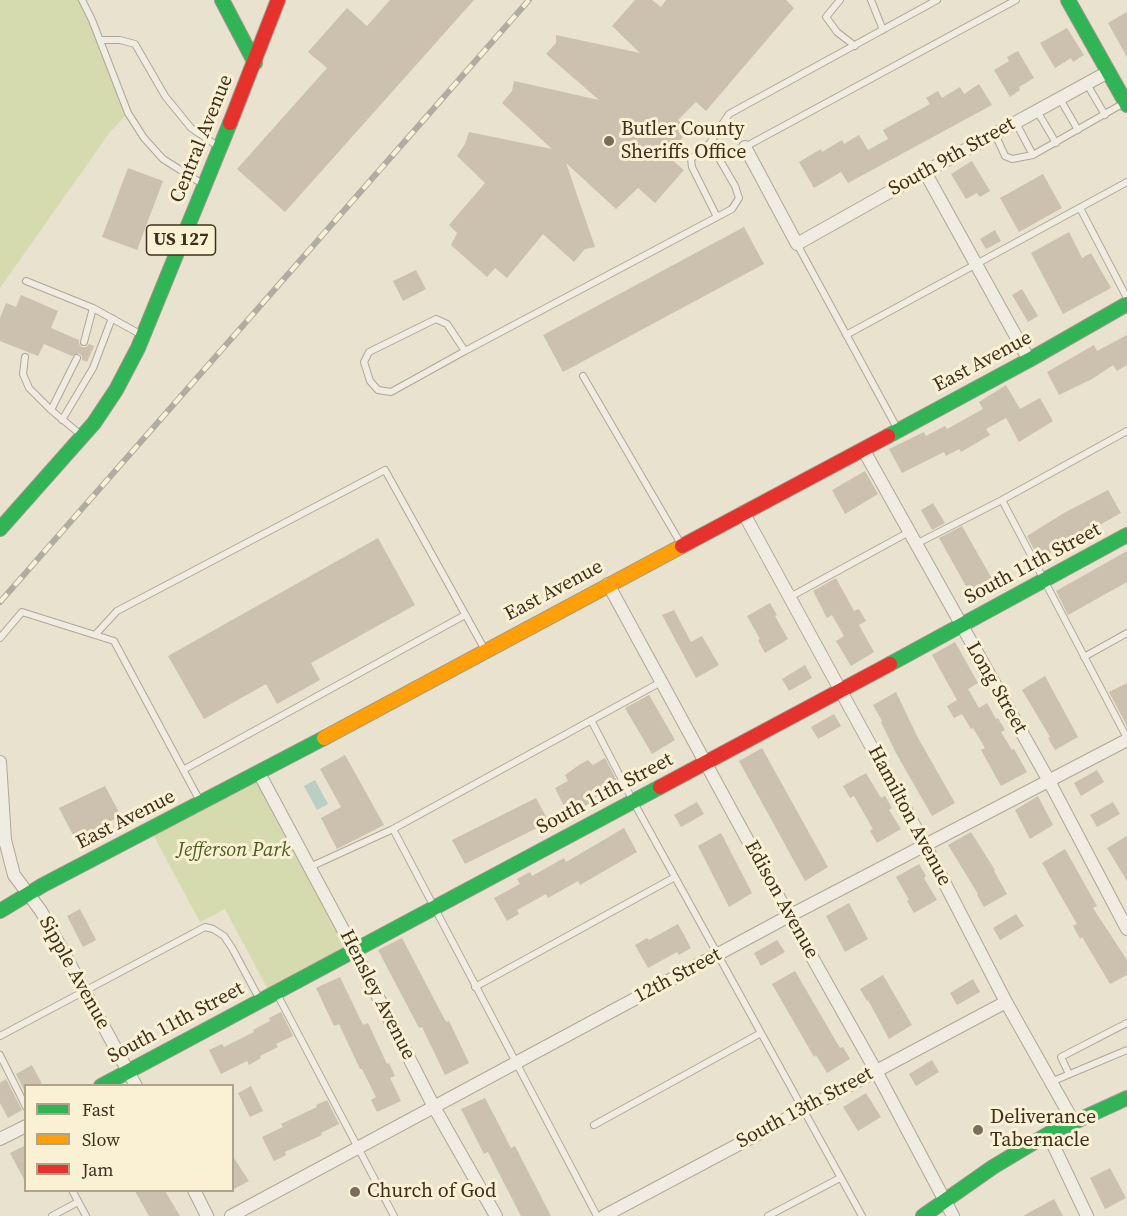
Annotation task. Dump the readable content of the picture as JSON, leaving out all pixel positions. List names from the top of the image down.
{
  "streets": {
    "street": [
      "Central Avenue",
      "South 9th Street",
      "US 127",
      "East Avenue",
      "South 11th Street",
      "Long Street",
      "Hamilton Avenue",
      "Edison Avenue",
      "Sipple Avenue",
      "12th Street",
      "Hensley Avenue",
      "South 13th Street"
    ]
  },
  "crossings": [
    ["East Avenue", "Long Street"],
    ["East Avenue", "Hamilton Avenue"],
    ["East Avenue", "Edison Avenue"],
    ["East Avenue", "Sipple Avenue"],
    ["East Avenue", "Hensley Avenue"],
    ["South 11th Street", "Long Street"],
    ["South 11th Street", "Hamilton Avenue"],
    ["South 11th Street", "Edison Avenue"],
    ["South 11th Street", "Sipple Avenue"],
    ["South 11th Street", "Hensley Avenue"],
    ["Long Street", "12th Street"],
    ["Hamilton Avenue", "12th Street"],
    ["Hamilton Avenue", "South 13th Street"],
    ["Edison Avenue", "12th Street"],
    ["Edison Avenue", "South 13th Street"],
    ["12th Street", "Hensley Avenue"]
  ],
  "parks": ["Jefferson Park"],
  "places": ["Butler County Sheriffs Office", "Deliverance Tabernacle", "Church of God"],
  "legend": ["Fast", "Slow", "Jam"]
}
